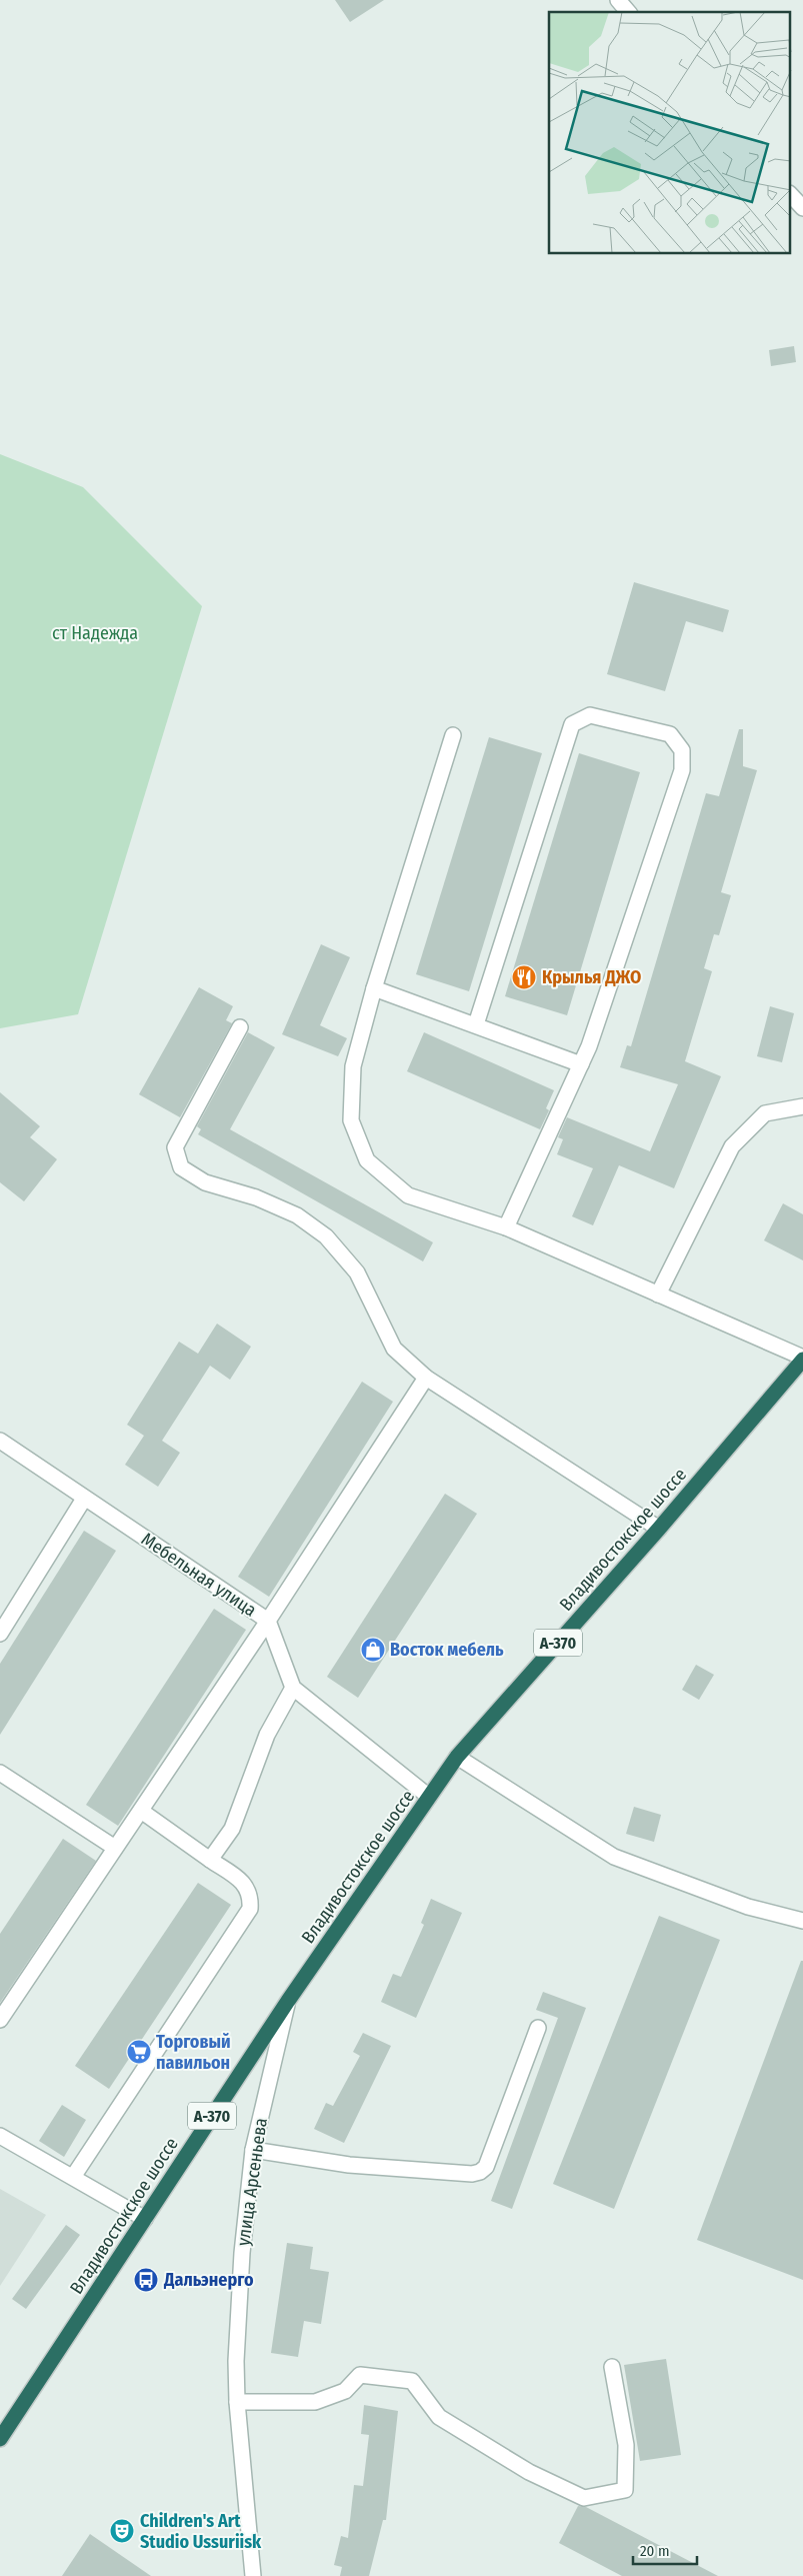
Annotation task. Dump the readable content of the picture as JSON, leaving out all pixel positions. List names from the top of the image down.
{
  "streets": {
    "highway": ["Владивостокское шоссе", "А-370"],
    "street": ["Мебельная улица", "улица Арсеньева"]
  },
  "crossings": [
    ["Владивостокское шоссе", "улица Арсеньева"]
  ],
  "parks": ["ст Надежда"],
  "places": {
    "restaurant": ["Крылья ДЖО"],
    "shop": ["Восток мебель"],
    "supermarket": ["Торговый павильон"],
    "bus stop": ["Дальэнерго"],
    "theatre": ["Children's Art Studio Ussuriisk"]
  },
  "scale_bar": "20 m"
}
